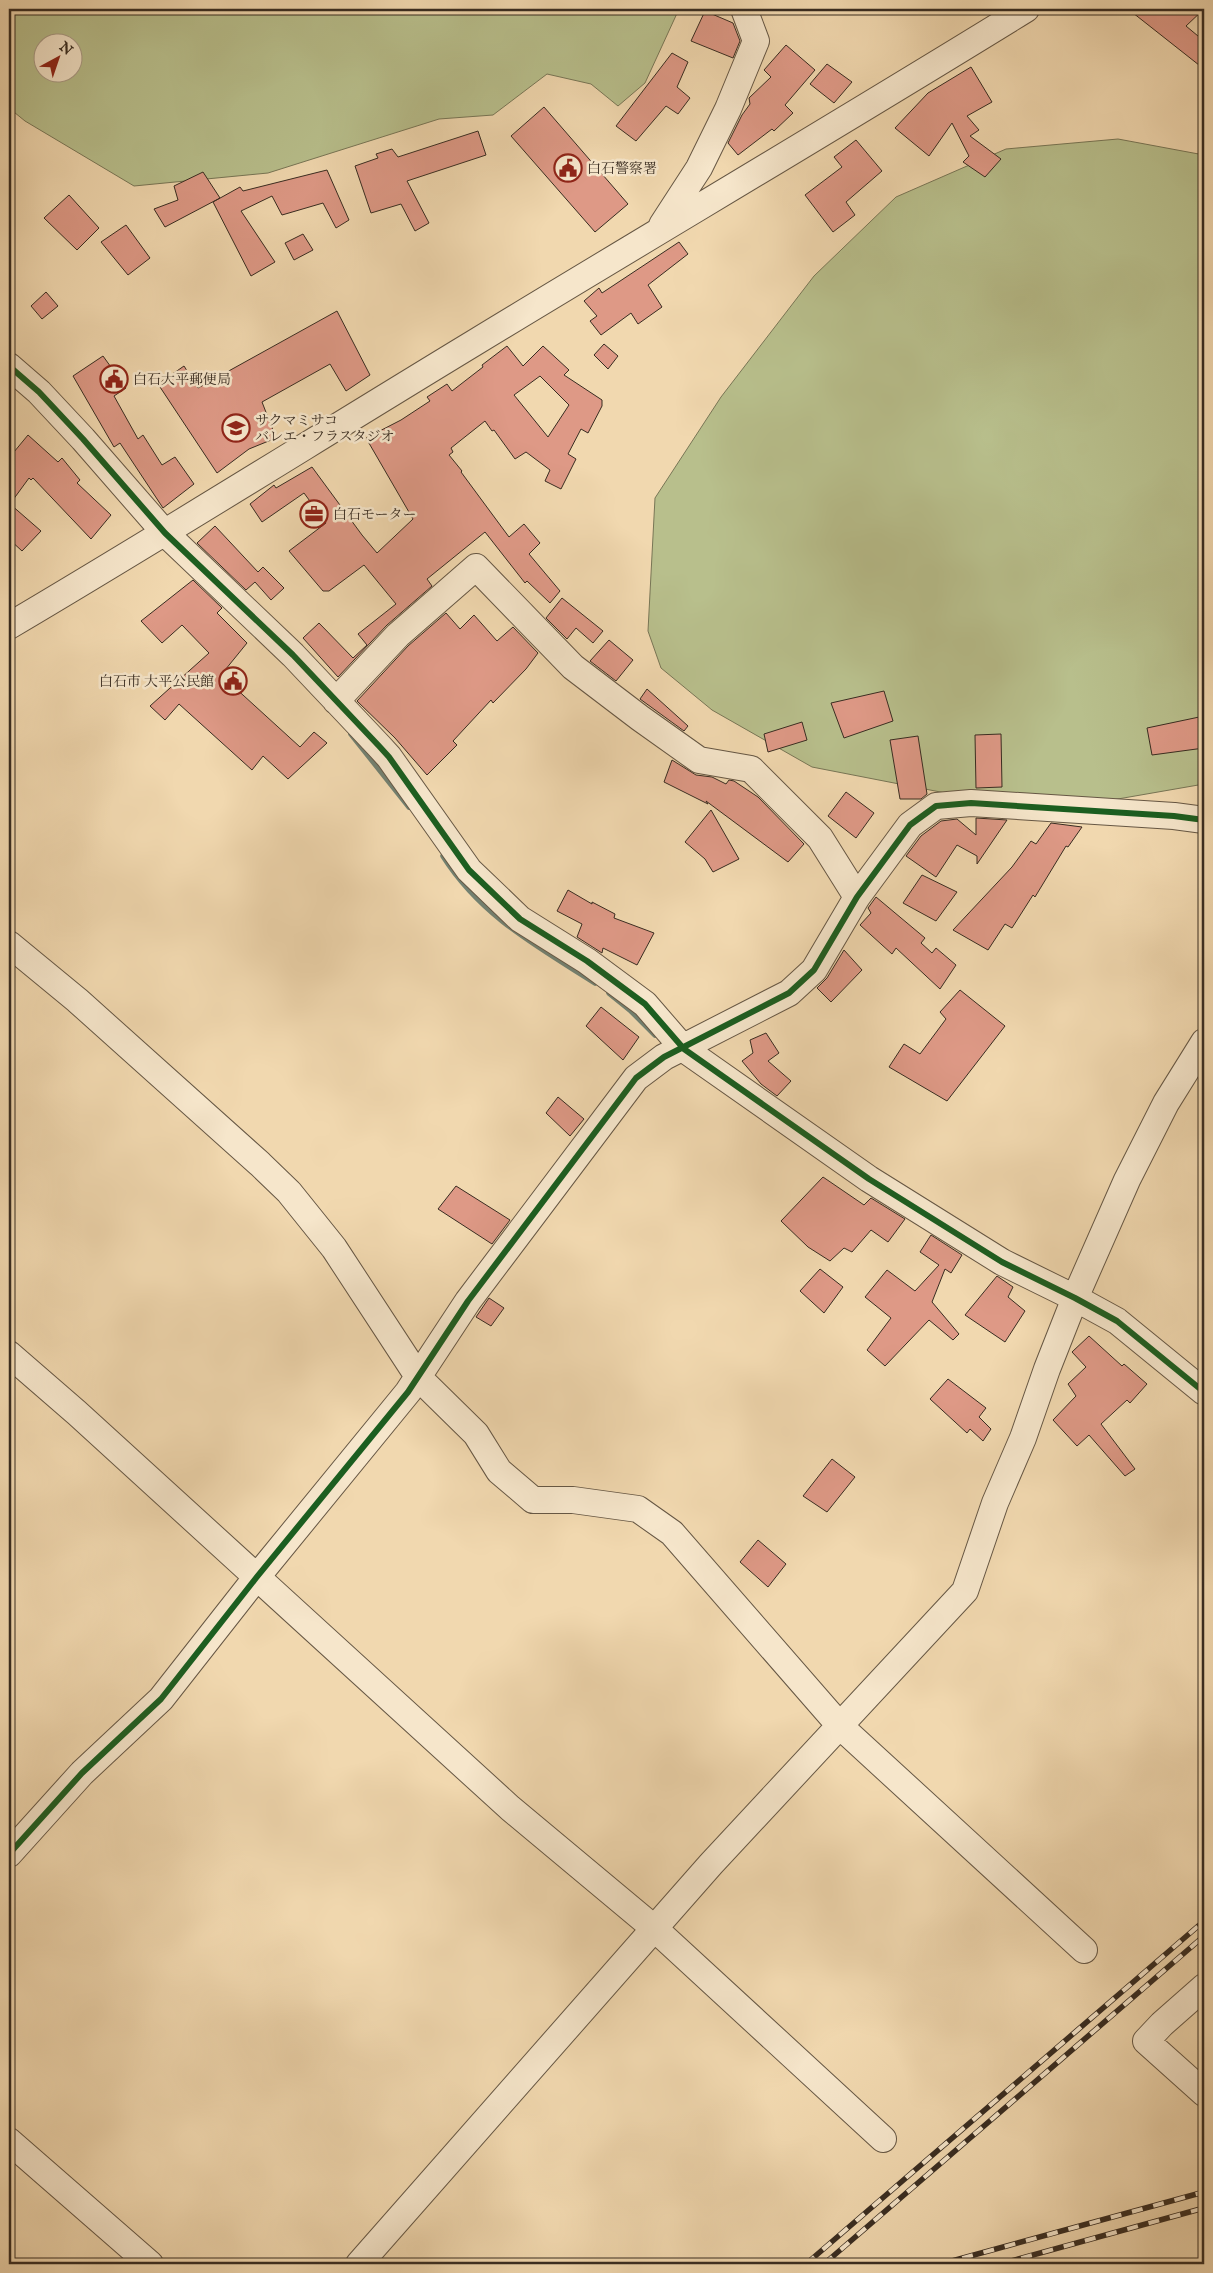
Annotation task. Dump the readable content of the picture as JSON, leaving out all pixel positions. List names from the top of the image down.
{
  "places": {
    "public building": ["白石警察署", "白石大平郵便局", "白石市 大平公民館"],
    "school or university": ["サクマミサコ バレエ・フラスタジオ"],
    "office": ["白石モーター"]
  },
  "north": "top right"
}
